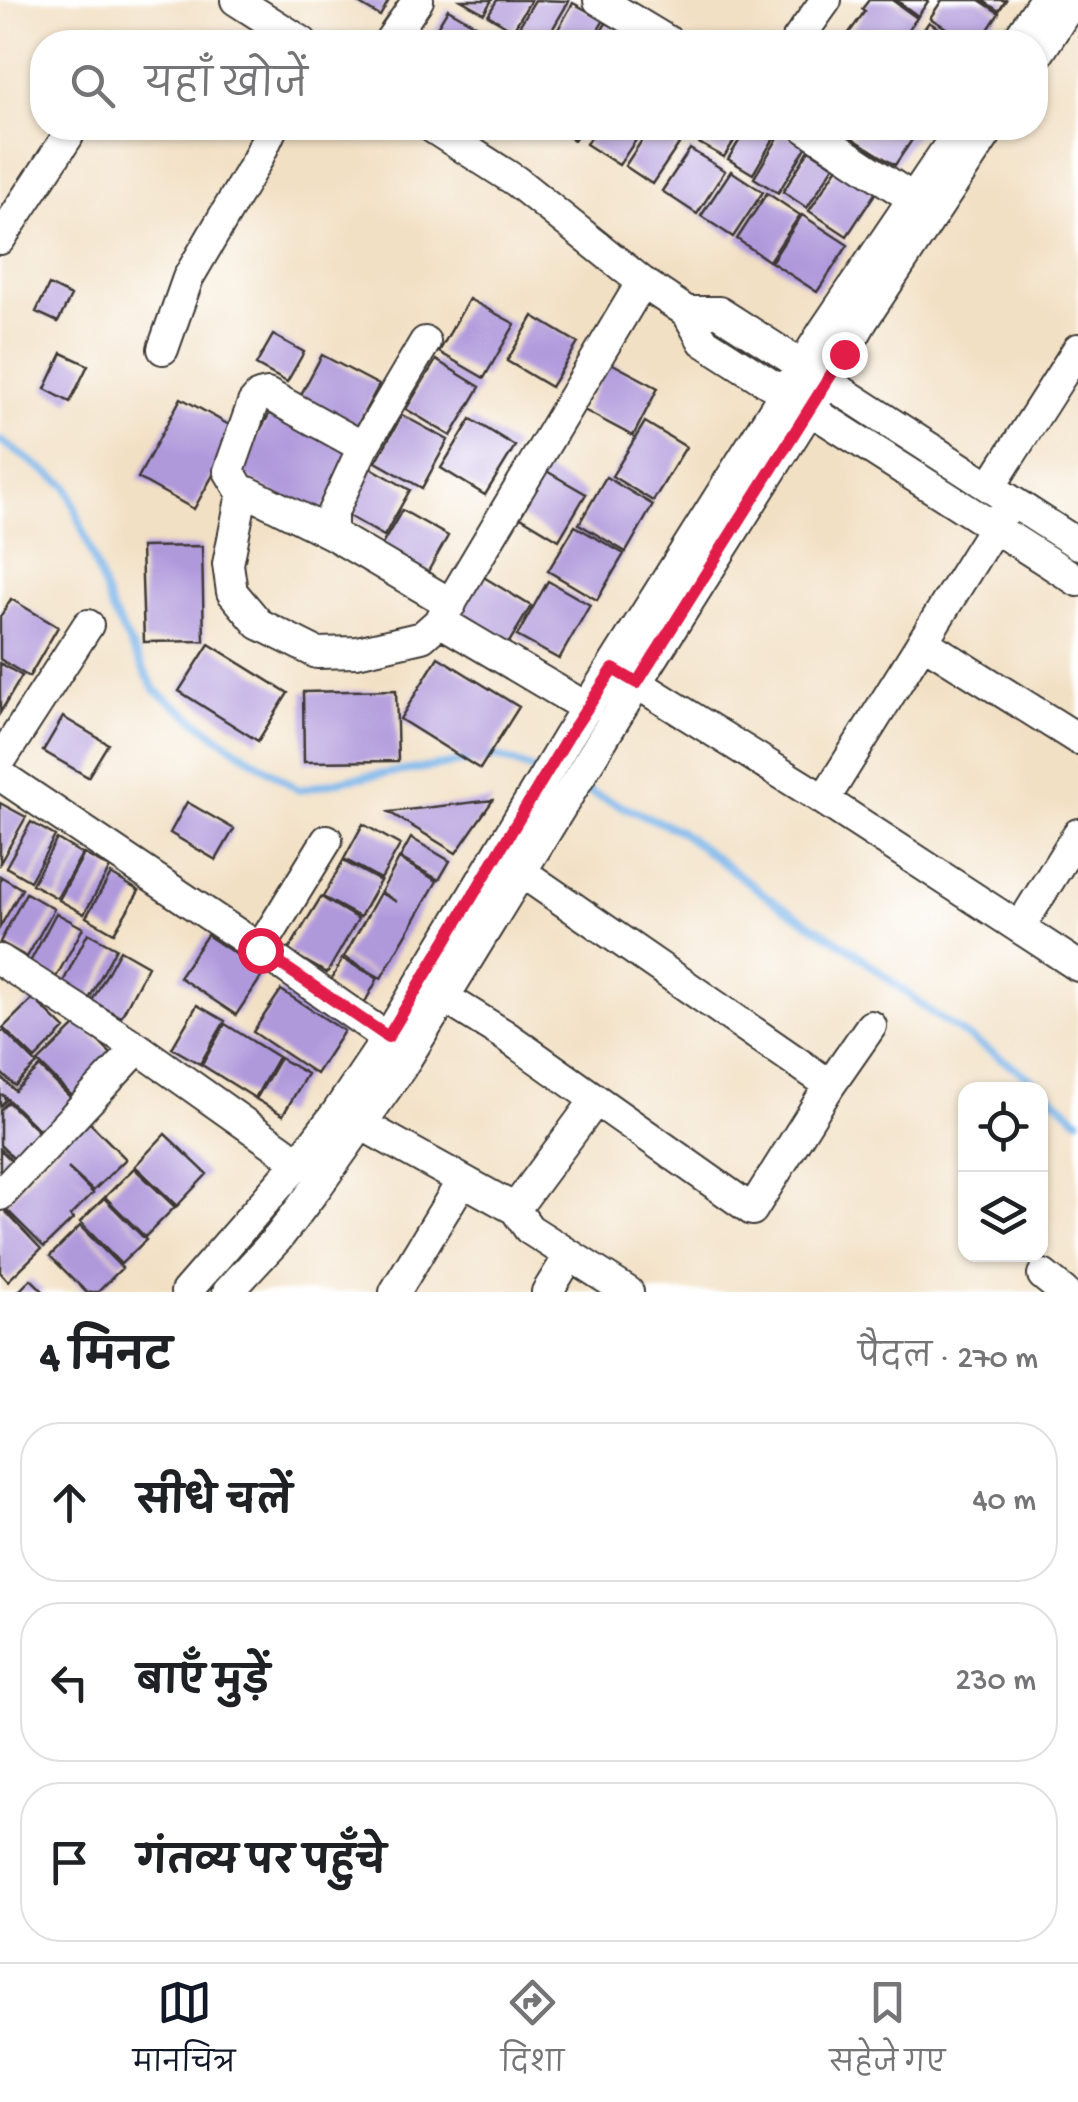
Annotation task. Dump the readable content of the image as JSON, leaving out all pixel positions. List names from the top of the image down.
{
  "page": {
    "search": "यहाँ खोजें",
    "heading": ["4 मिनट", "पैदल · 270 m"],
    "list": [
      ["सीधे चलें", "40 m"],
      ["बाएँ मुड़ें", "230 m"],
      "गंतव्य पर पहुँचे"
    ],
    "nav": ["मानचित्र", "दिशा", "सहेजे गए"]
  }
}
